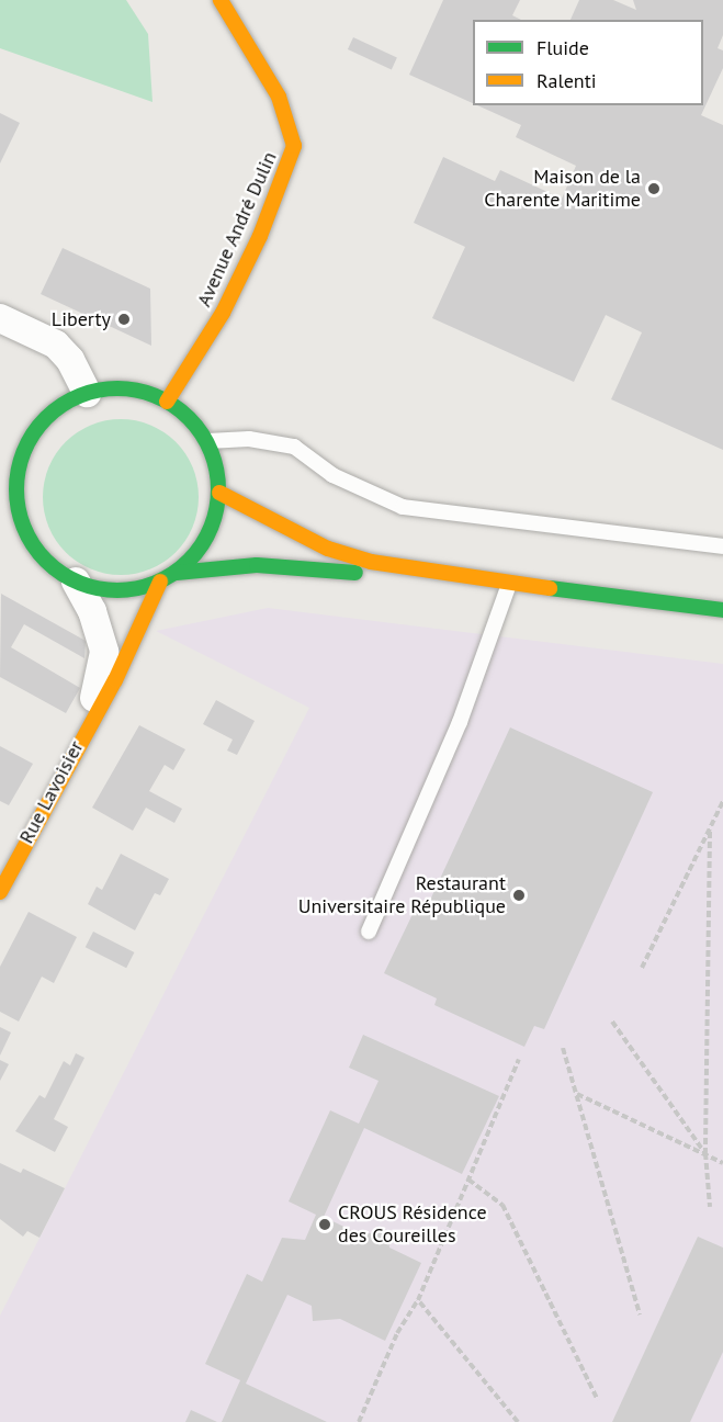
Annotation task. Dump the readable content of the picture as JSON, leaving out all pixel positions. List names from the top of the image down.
{
  "streets": {
    "main road": ["Avenue André Dulin", "Rue Lavoisier"]
  },
  "crossings": [
    ["Avenue André Dulin", "Rue Lavoisier"]
  ],
  "places": [
    "Maison de la Charente Maritime",
    "Liberty",
    "Restaurant Universitaire République",
    "CROUS Résidence des Coureilles"
  ],
  "legend": ["Fluide", "Ralenti"]
}
